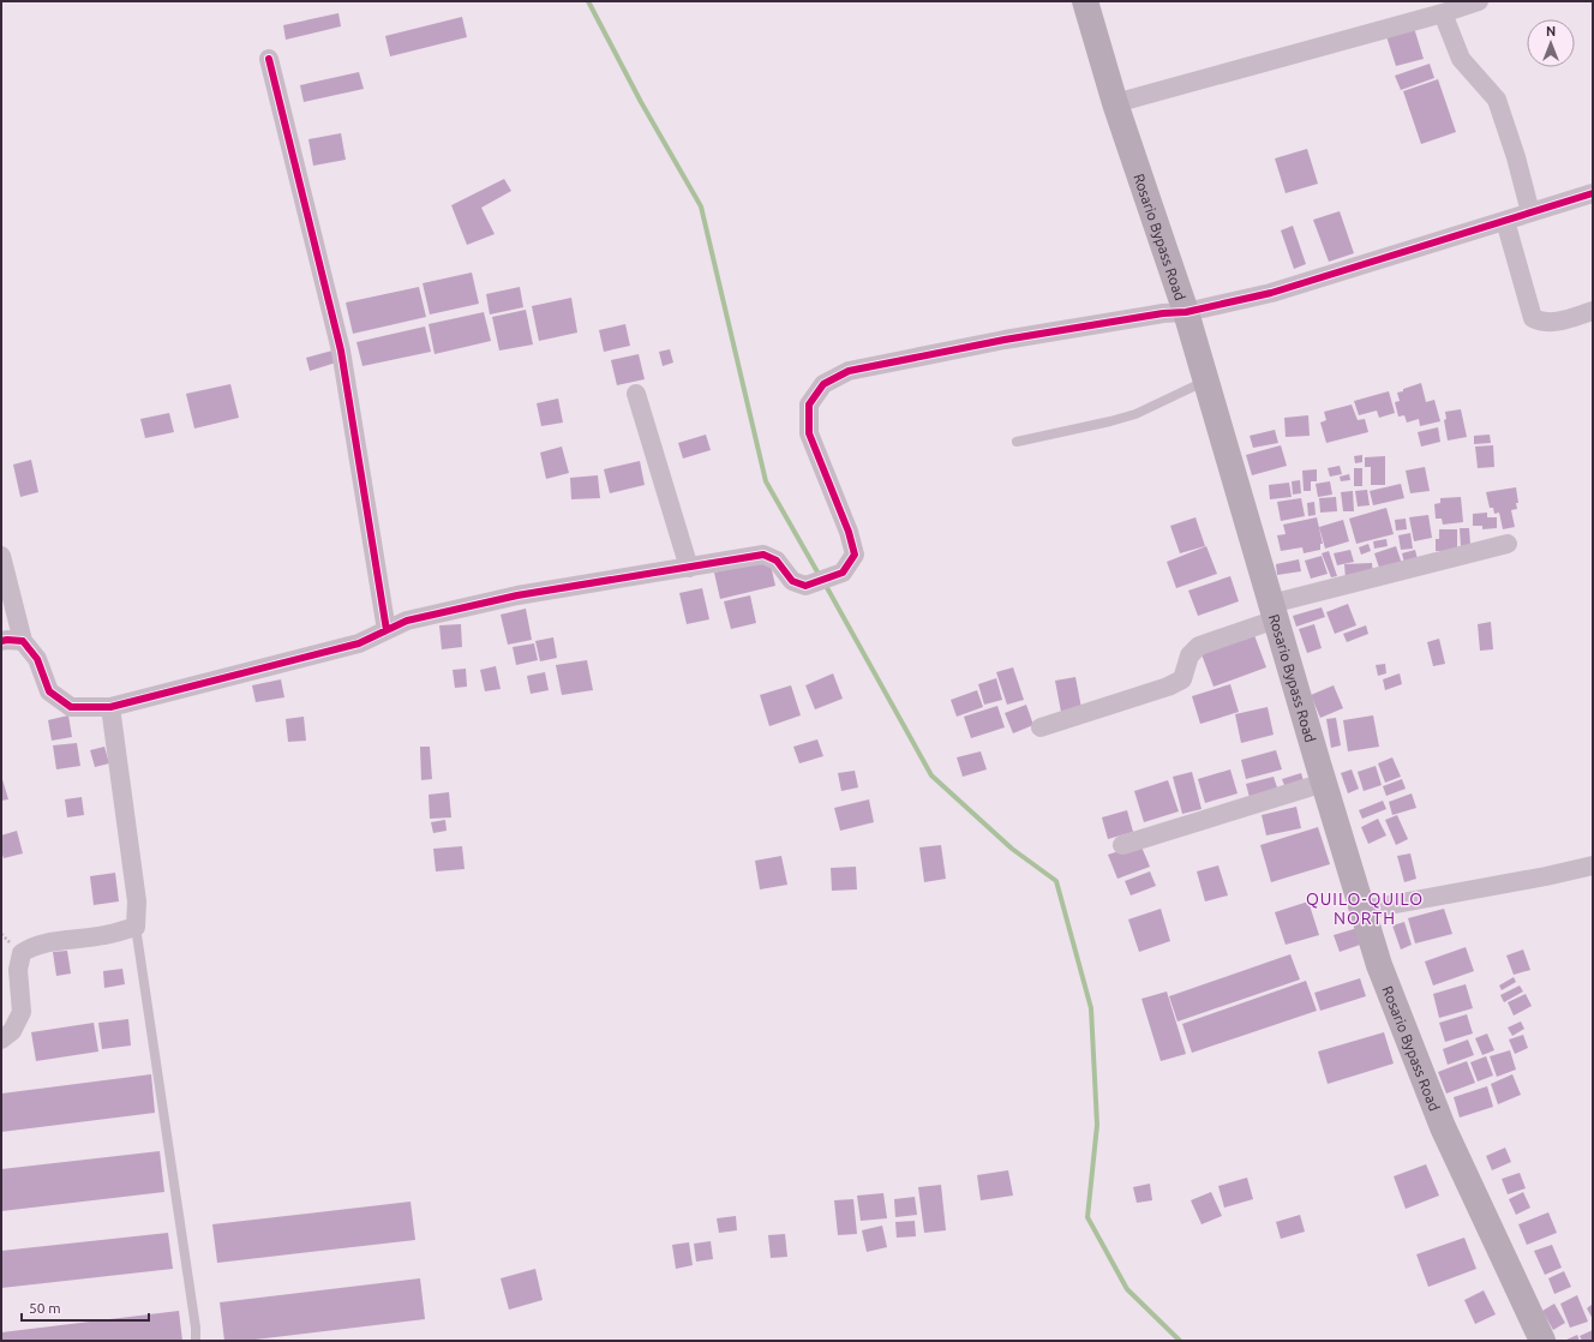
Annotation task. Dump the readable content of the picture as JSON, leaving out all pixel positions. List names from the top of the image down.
{
  "streets": {
    "main road": ["Rosario Bypass Road"]
  },
  "districts": ["QUILO-QUILO NORTH"],
  "scale_bar": "50 m",
  "north": "top"
}
